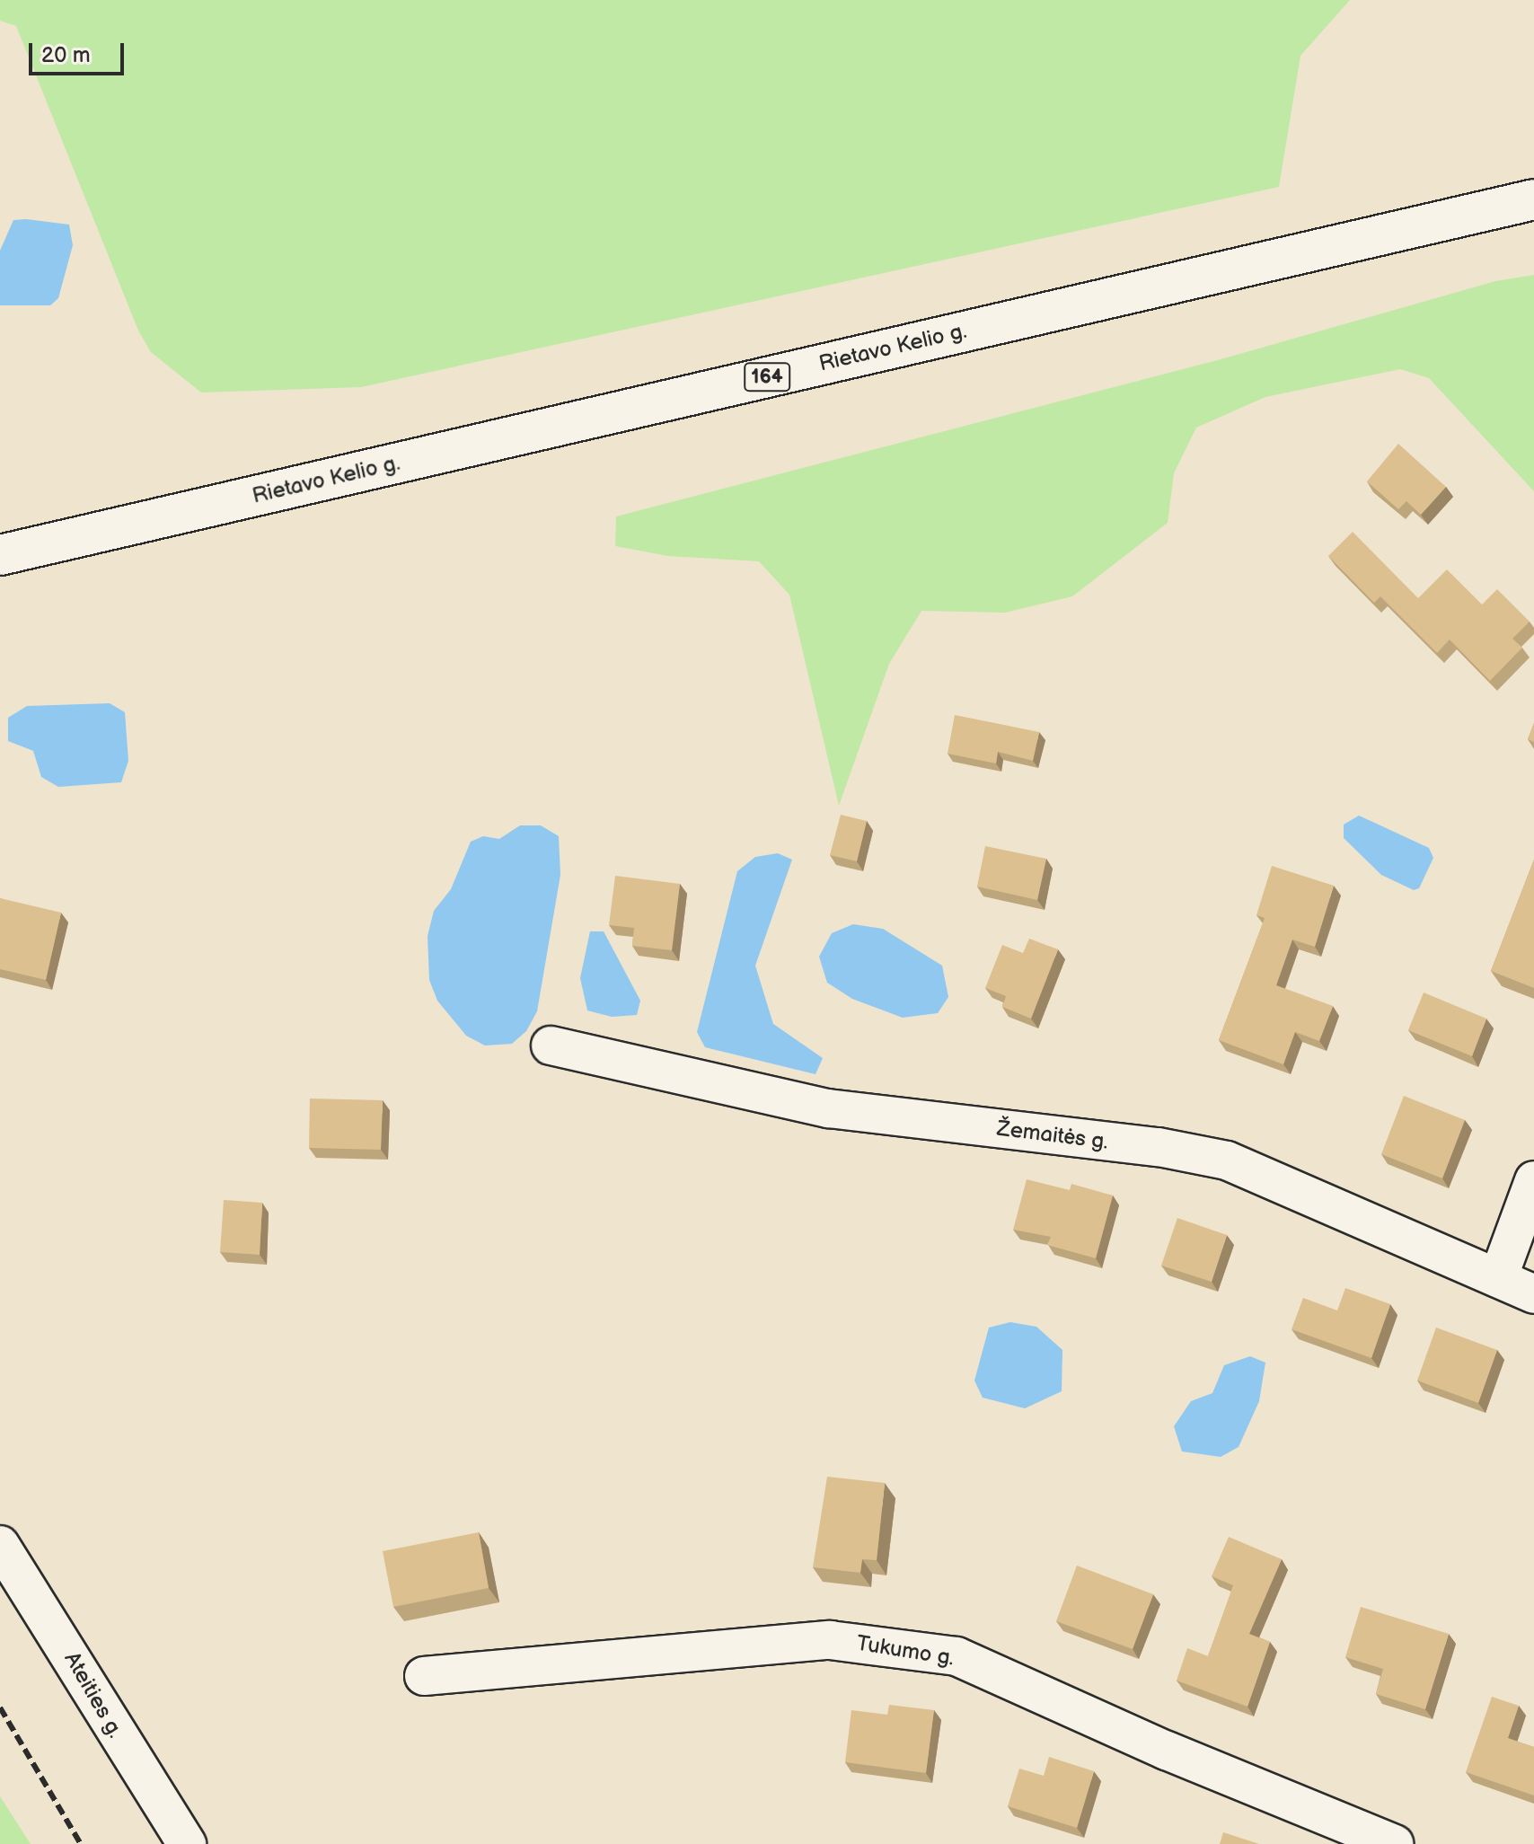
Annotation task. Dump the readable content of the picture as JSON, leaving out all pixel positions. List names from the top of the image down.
{
  "streets": {
    "main road": ["Rietavo Kelio g.", "164"],
    "street": ["Žemaitės g.", "Tukumo g.", "Ateities g."]
  },
  "scale_bar": "20 m"
}
